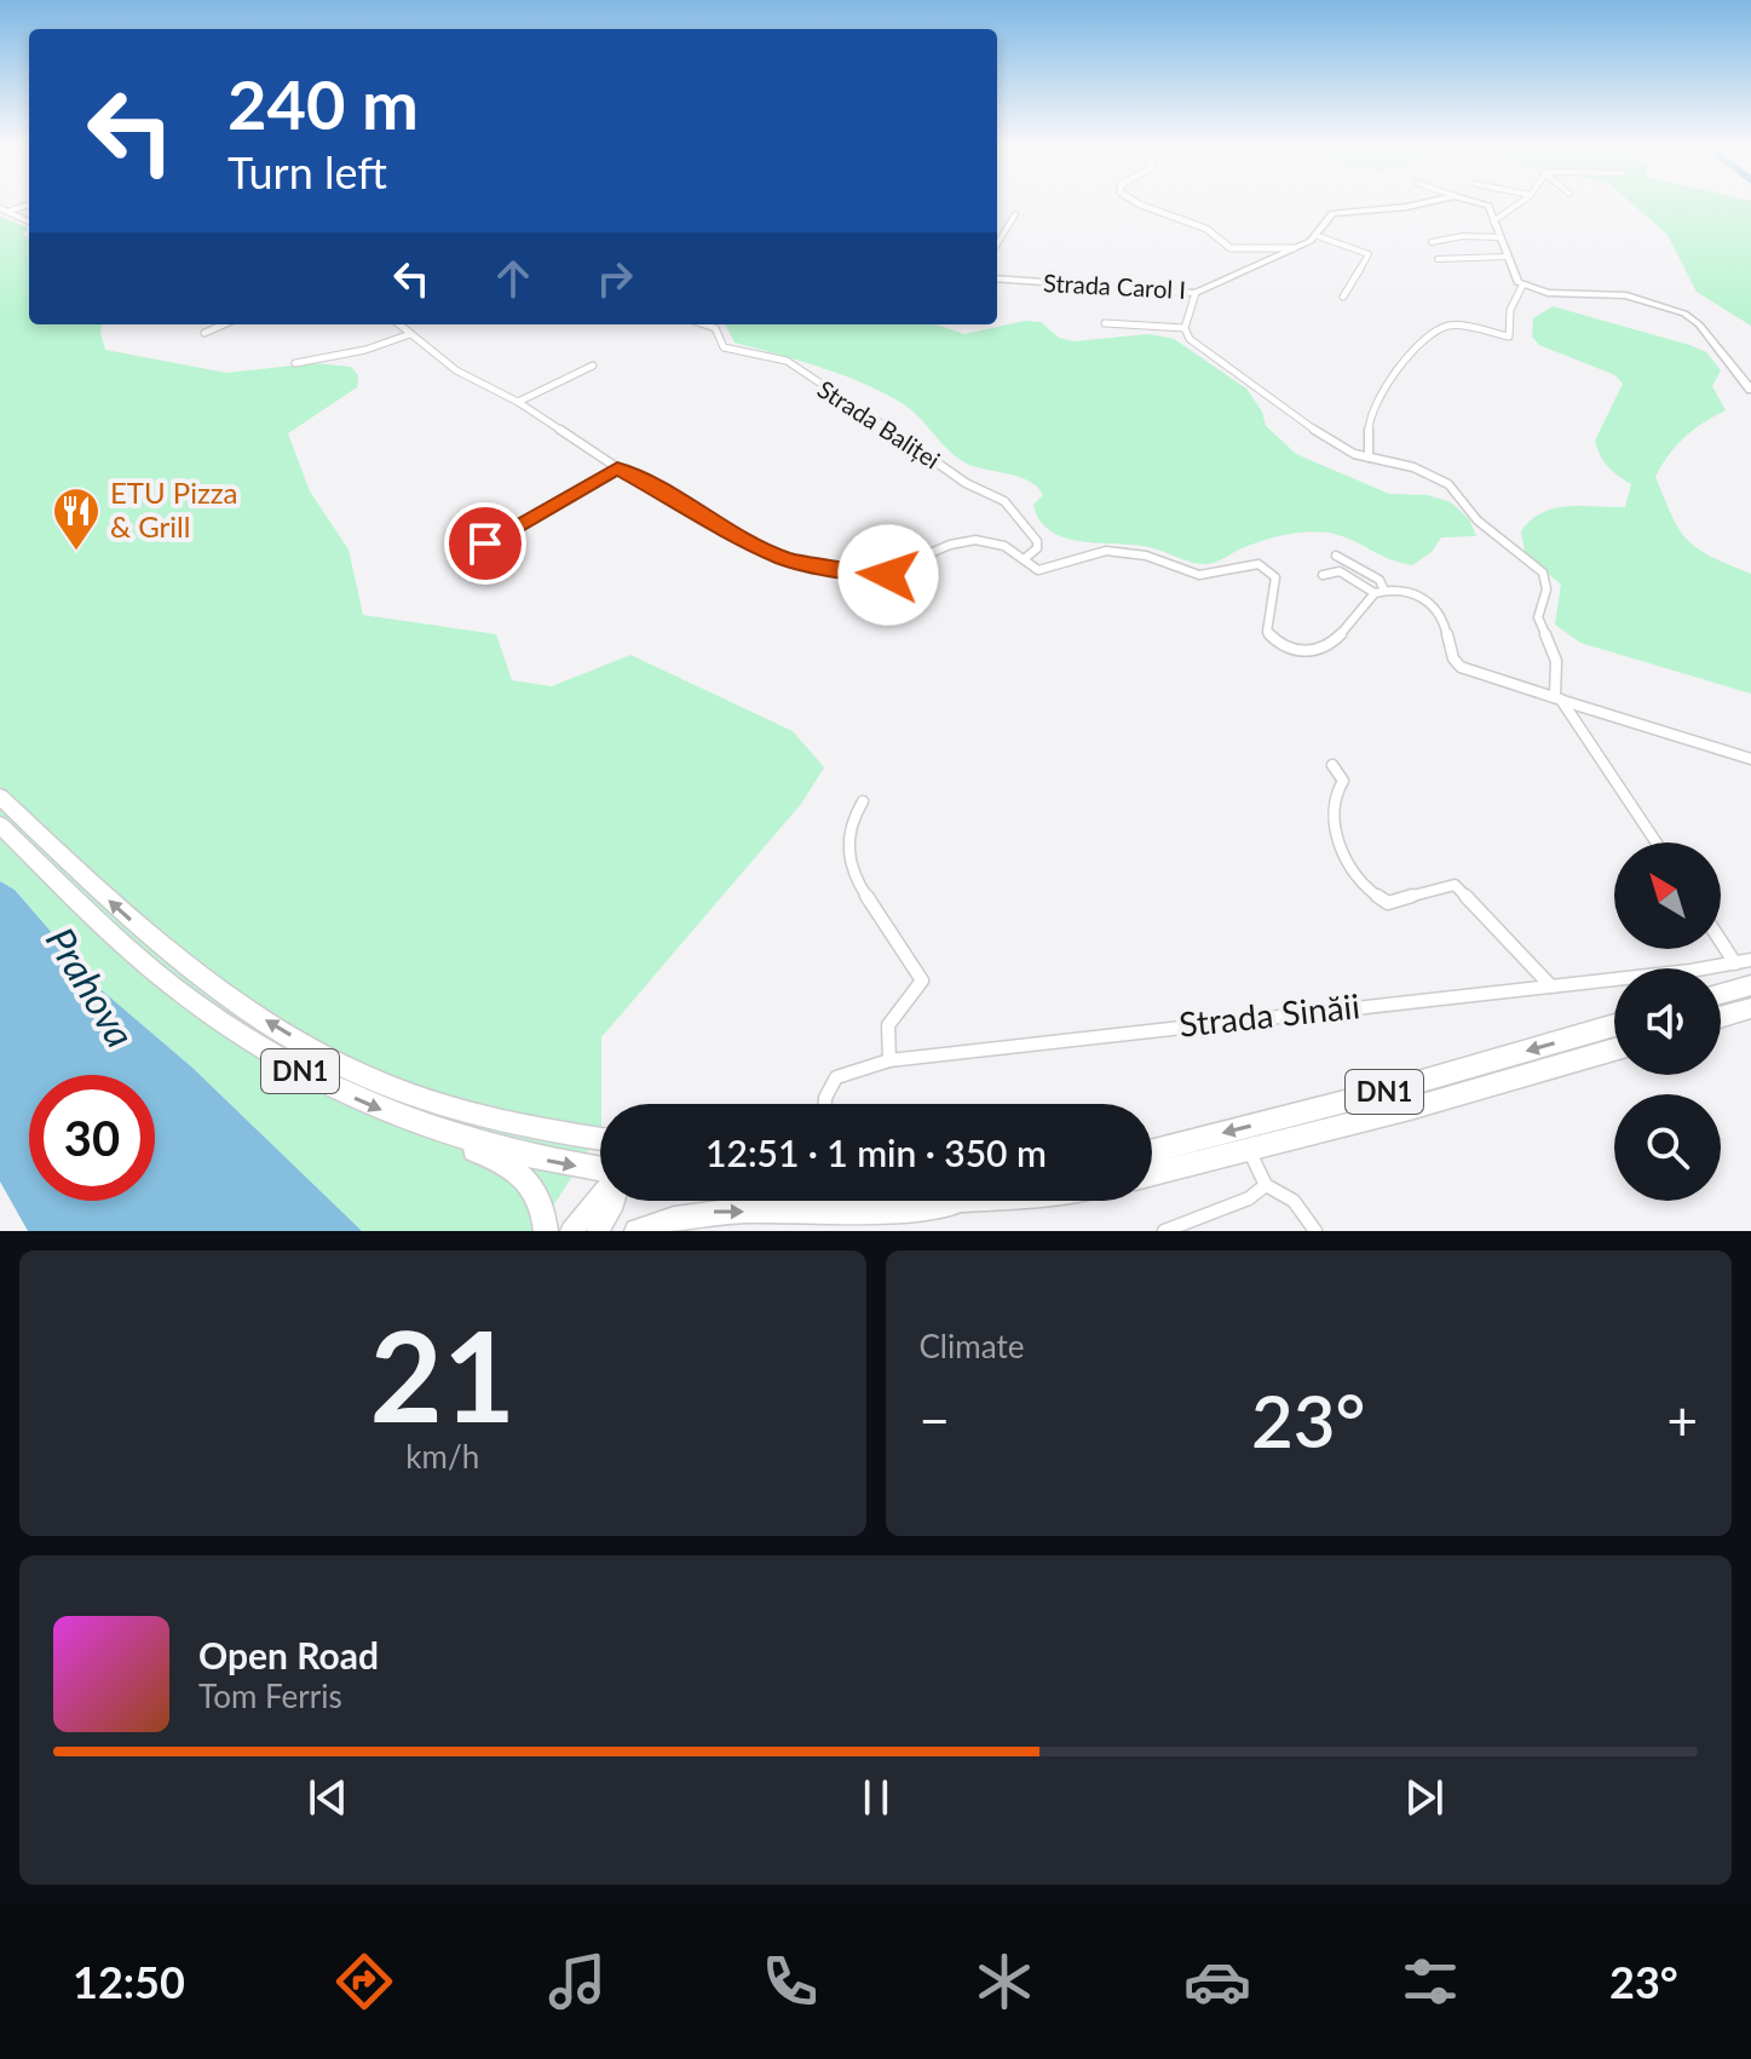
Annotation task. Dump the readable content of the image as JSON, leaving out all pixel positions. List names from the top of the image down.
{
  "streets": {
    "highway": ["DN1"],
    "main road": ["Strada Carol I"],
    "street": ["Strada Baliței", "Strada Sinăii"]
  },
  "water": ["Prahova"],
  "places": {
    "restaurant": ["ETU Pizza & Grill"]
  },
  "north": "top left",
  "page": {
    "turn": ["240 m", "Turn left"],
    "limit": "30",
    "trip": "12:51 · 1 min · 350 m",
    "tile": [
      ["21", "km/h"],
      "Climate"
    ],
    "heat": ["−", "23°", "+"],
    "song": ["Open Road", "Tom Ferris"],
    "tabs": ["12:50", "23°"]
  }
}
